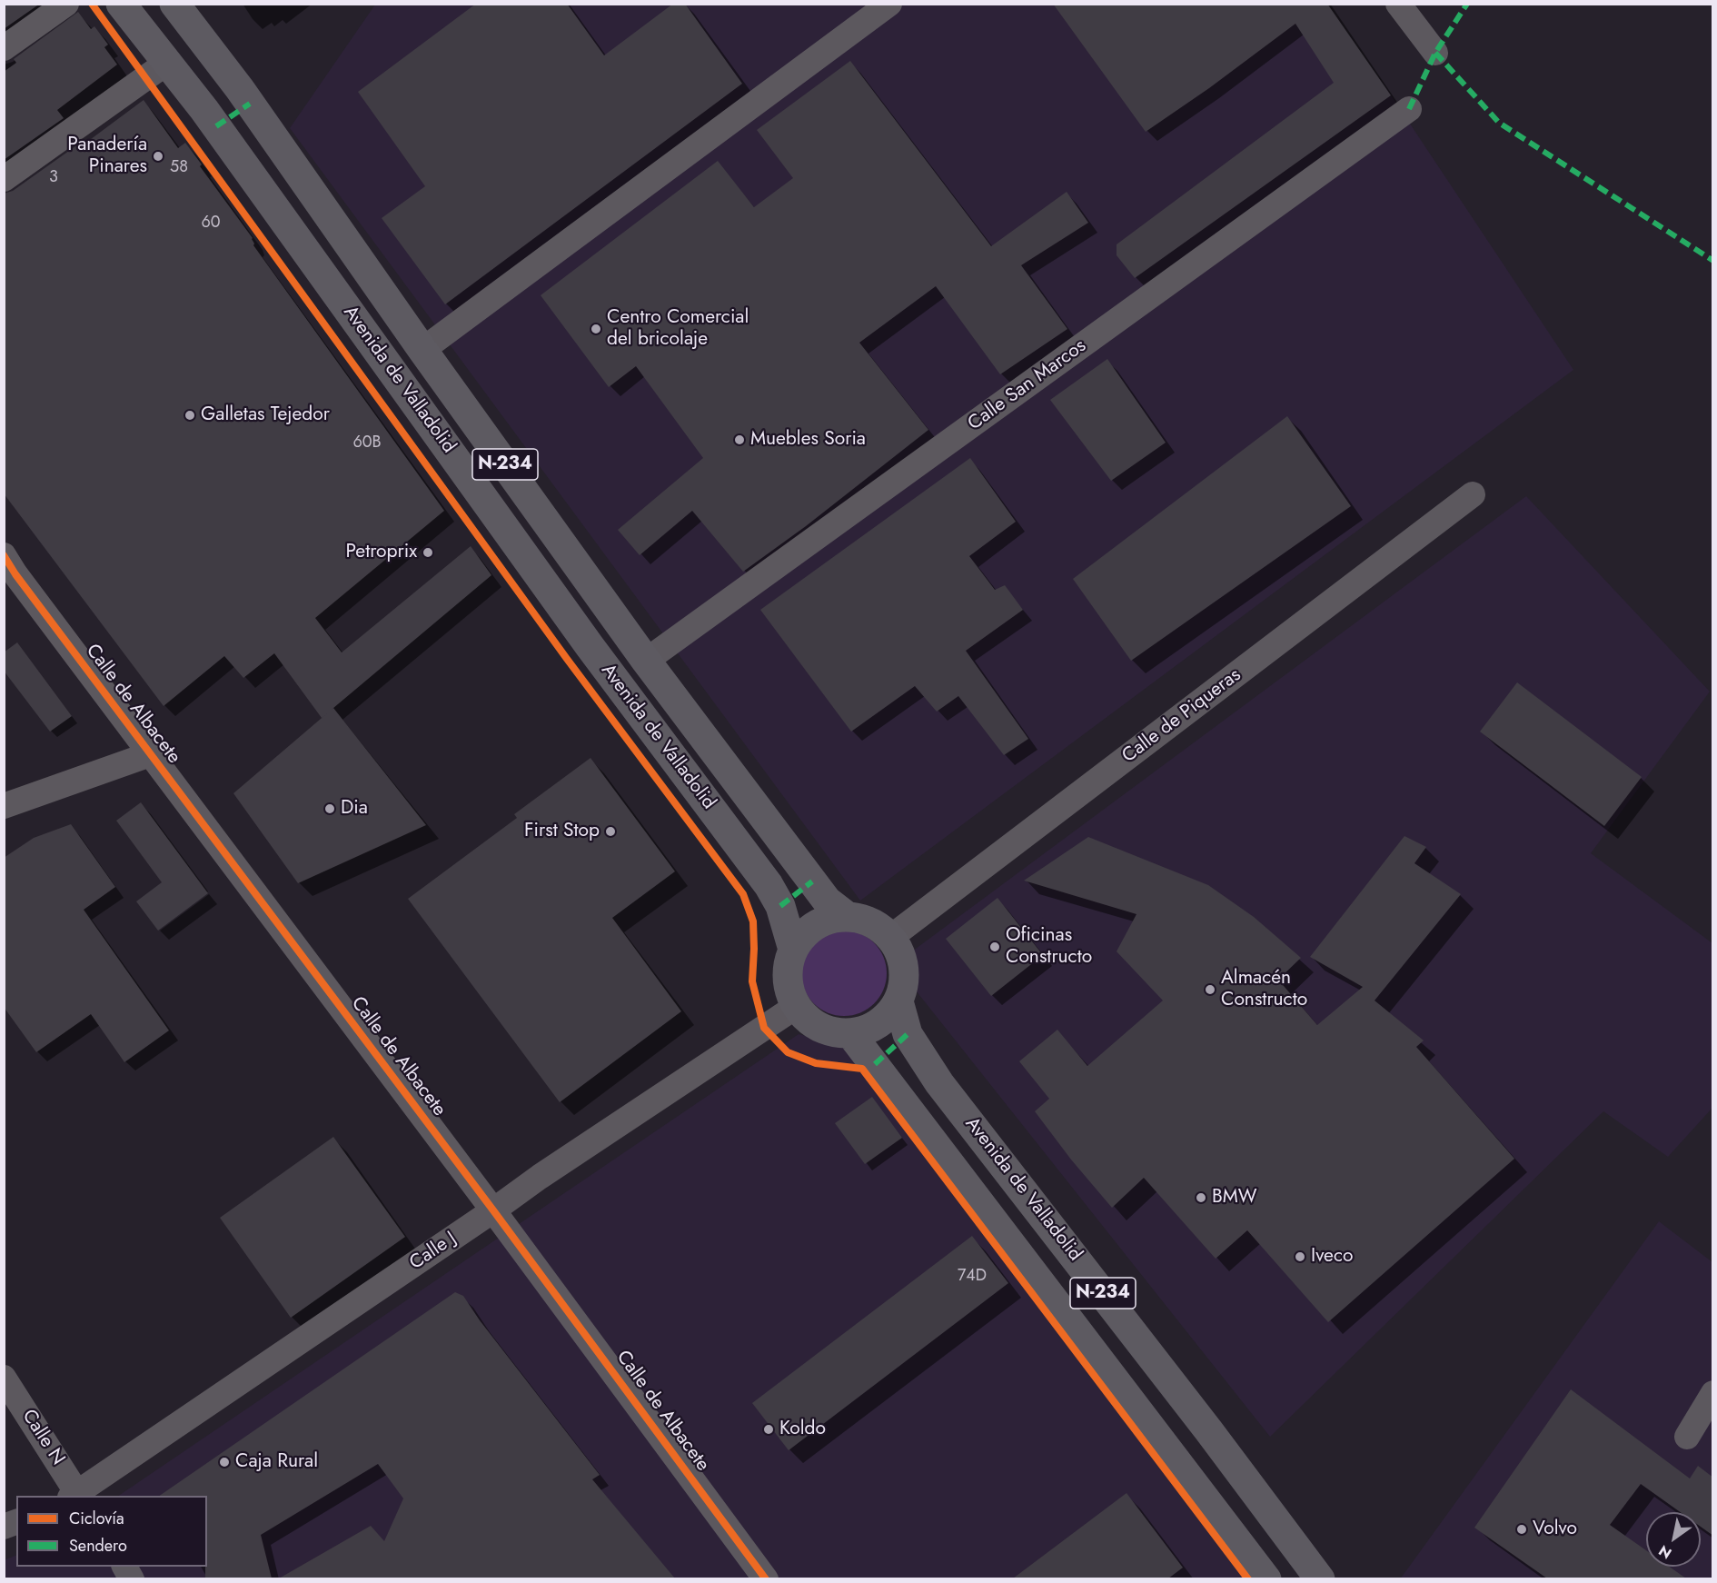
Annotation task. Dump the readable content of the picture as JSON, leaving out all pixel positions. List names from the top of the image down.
{
  "streets": {
    "main road": ["Avenida de Valladolid", "N-234"],
    "street": [
      "Calle San Marcos",
      "Calle de Albacete",
      "Calle de Piqueras",
      "Calle J",
      "Calle N"
    ]
  },
  "crossings": [
    ["Avenida de Valladolid", "Calle San Marcos"],
    ["Avenida de Valladolid", "N-234"],
    ["Avenida de Valladolid", "Calle de Piqueras"],
    ["Avenida de Valladolid", "Calle J"],
    ["N-234", "Calle de Piqueras"],
    ["N-234", "Calle J"],
    ["Calle de Albacete", "Calle J"],
    ["Calle de Piqueras", "Calle J"],
    ["Calle J", "Calle N"]
  ],
  "places": [
    "Panadería Pinares",
    "Centro Comercial del bricolaje",
    "Galletas Tejedor",
    "Muebles Soria",
    "Petroprix",
    "Dia",
    "First Stop",
    "Oficinas Constructo",
    "Almacén Constructo",
    "BMW",
    "Iveco",
    "Koldo",
    "Caja Rural",
    "Volvo"
  ],
  "house_numbers": [
    "58",
    "3",
    "60",
    "60B",
    "74D"
  ],
  "legend": ["Ciclovía", "Sendero"],
  "north": "bottom left"
}
